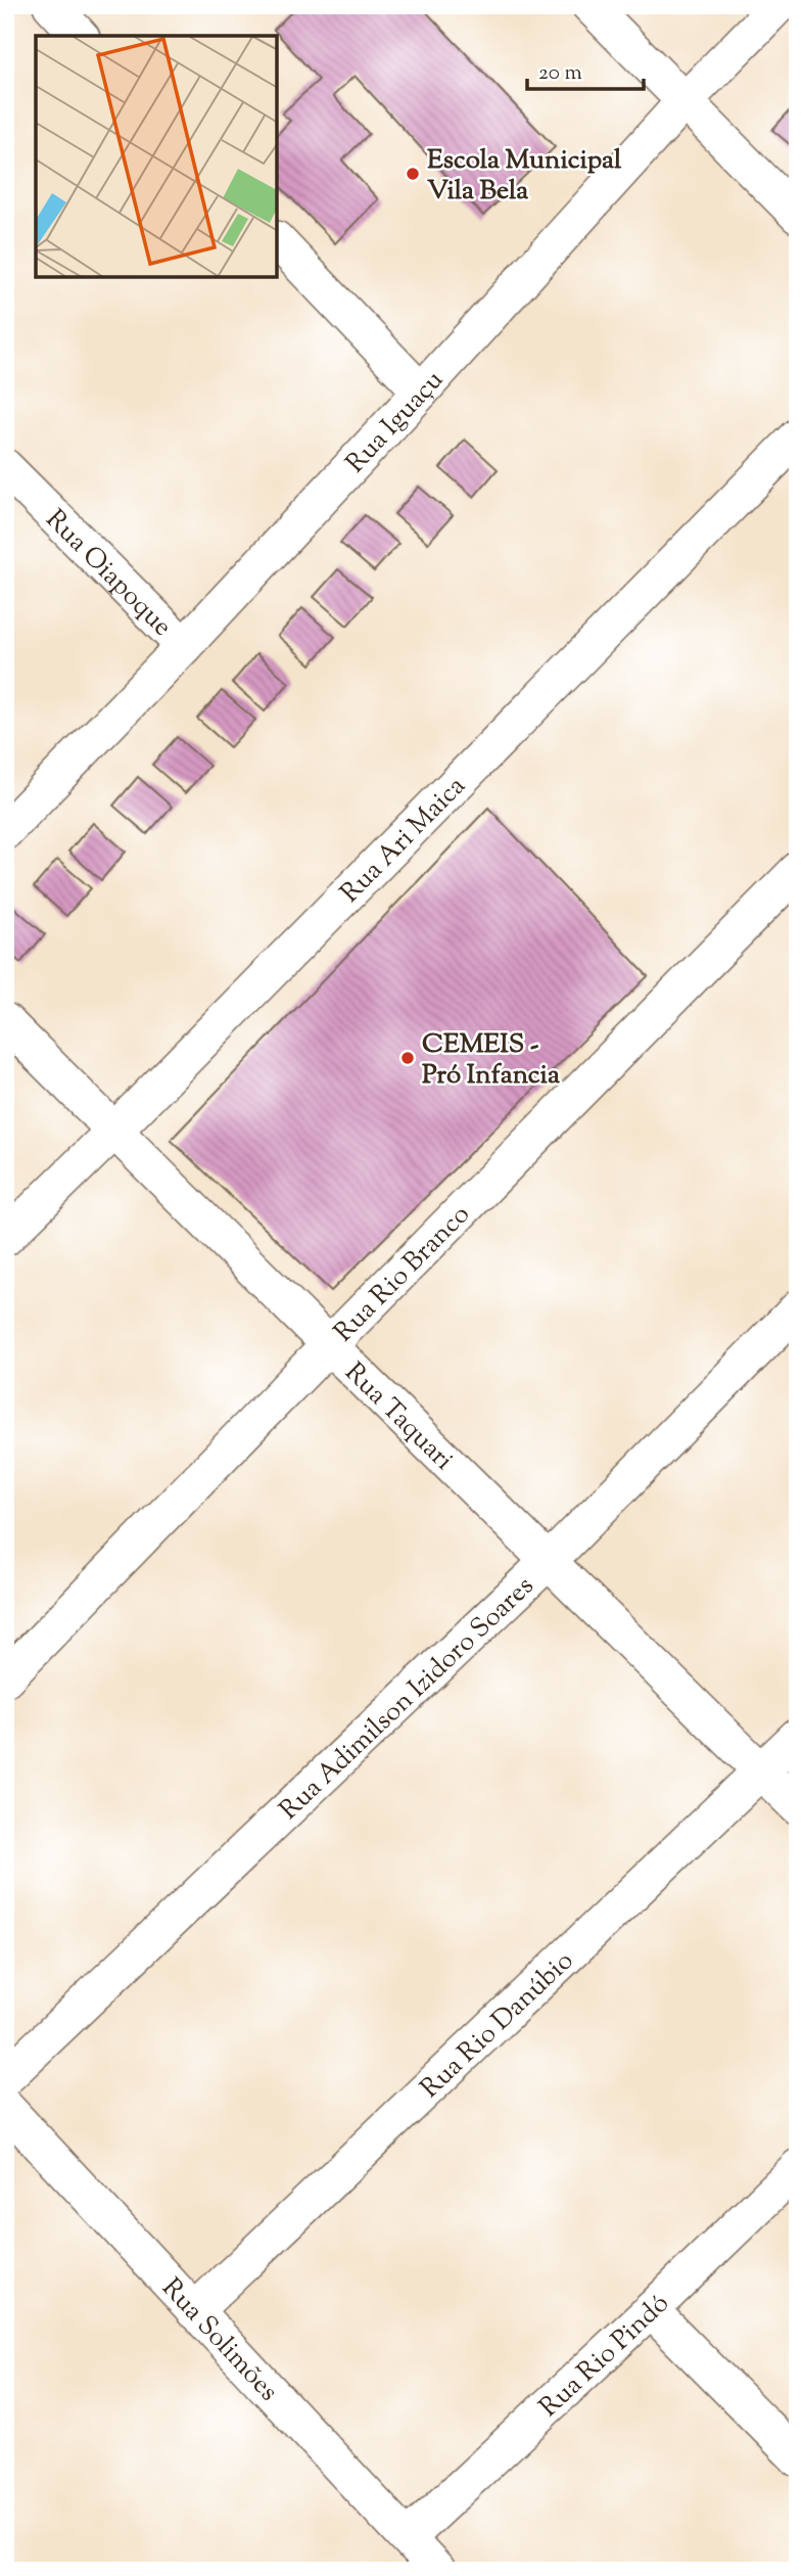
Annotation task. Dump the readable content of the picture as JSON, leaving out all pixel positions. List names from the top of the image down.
{
  "streets": {
    "street": [
      "Rua Iguaçu",
      "Rua Oiapoque",
      "Rua Ari Maica",
      "Rua Rio Branco",
      "Rua Taquari",
      "Rua Adimilson Izidoro Soares",
      "Rua Rio Danúbio",
      "Rua Solimões",
      "Rua Rio Pindó"
    ]
  },
  "crossings": [
    ["Rua Iguaçu", "Rua Oiapoque"],
    ["Rua Ari Maica", "Rua Taquari"],
    ["Rua Rio Branco", "Rua Taquari"],
    ["Rua Taquari", "Rua Adimilson Izidoro Soares"],
    ["Rua Taquari", "Rua Rio Danúbio"],
    ["Rua Rio Danúbio", "Rua Solimões"],
    ["Rua Solimões", "Rua Rio Pindó"]
  ],
  "places": ["Escola Municipal Vila Bela", "CEMEIS - Pró Infancia"],
  "scale_bar": "20 m"
}
